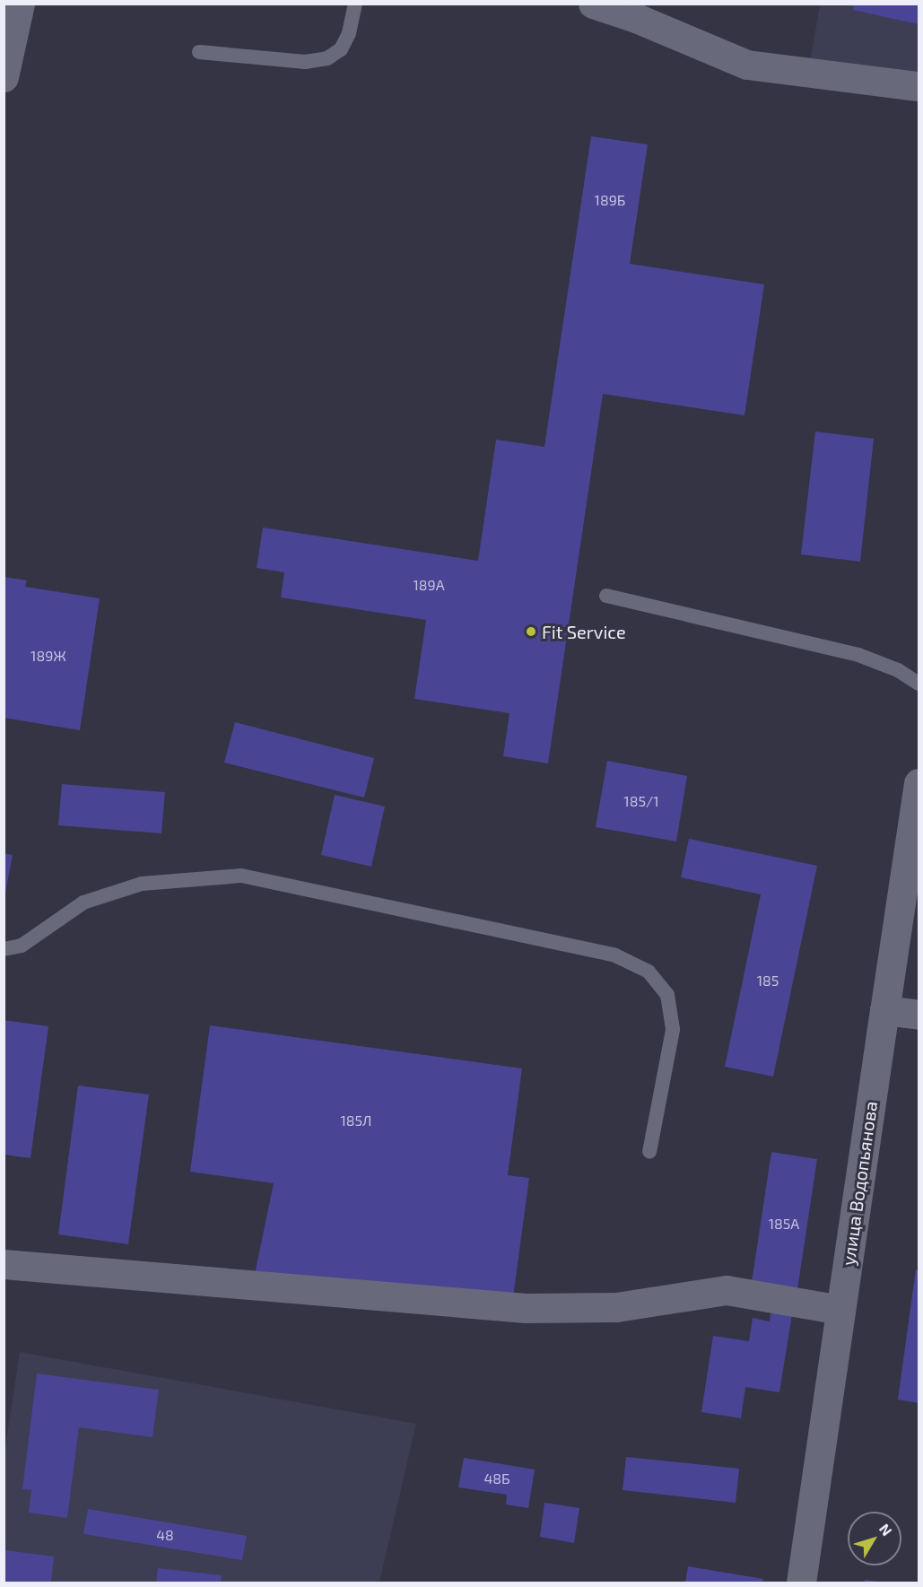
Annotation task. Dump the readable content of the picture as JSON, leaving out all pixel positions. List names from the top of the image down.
{
  "streets": {
    "street": ["улица Водопьянова"]
  },
  "places": ["Fit Service"],
  "house_numbers": [
    "189Б",
    "189А",
    "189Ж",
    "185/1",
    "185",
    "185Л",
    "185А",
    "48Б",
    "48"
  ],
  "north": "top right"
}
